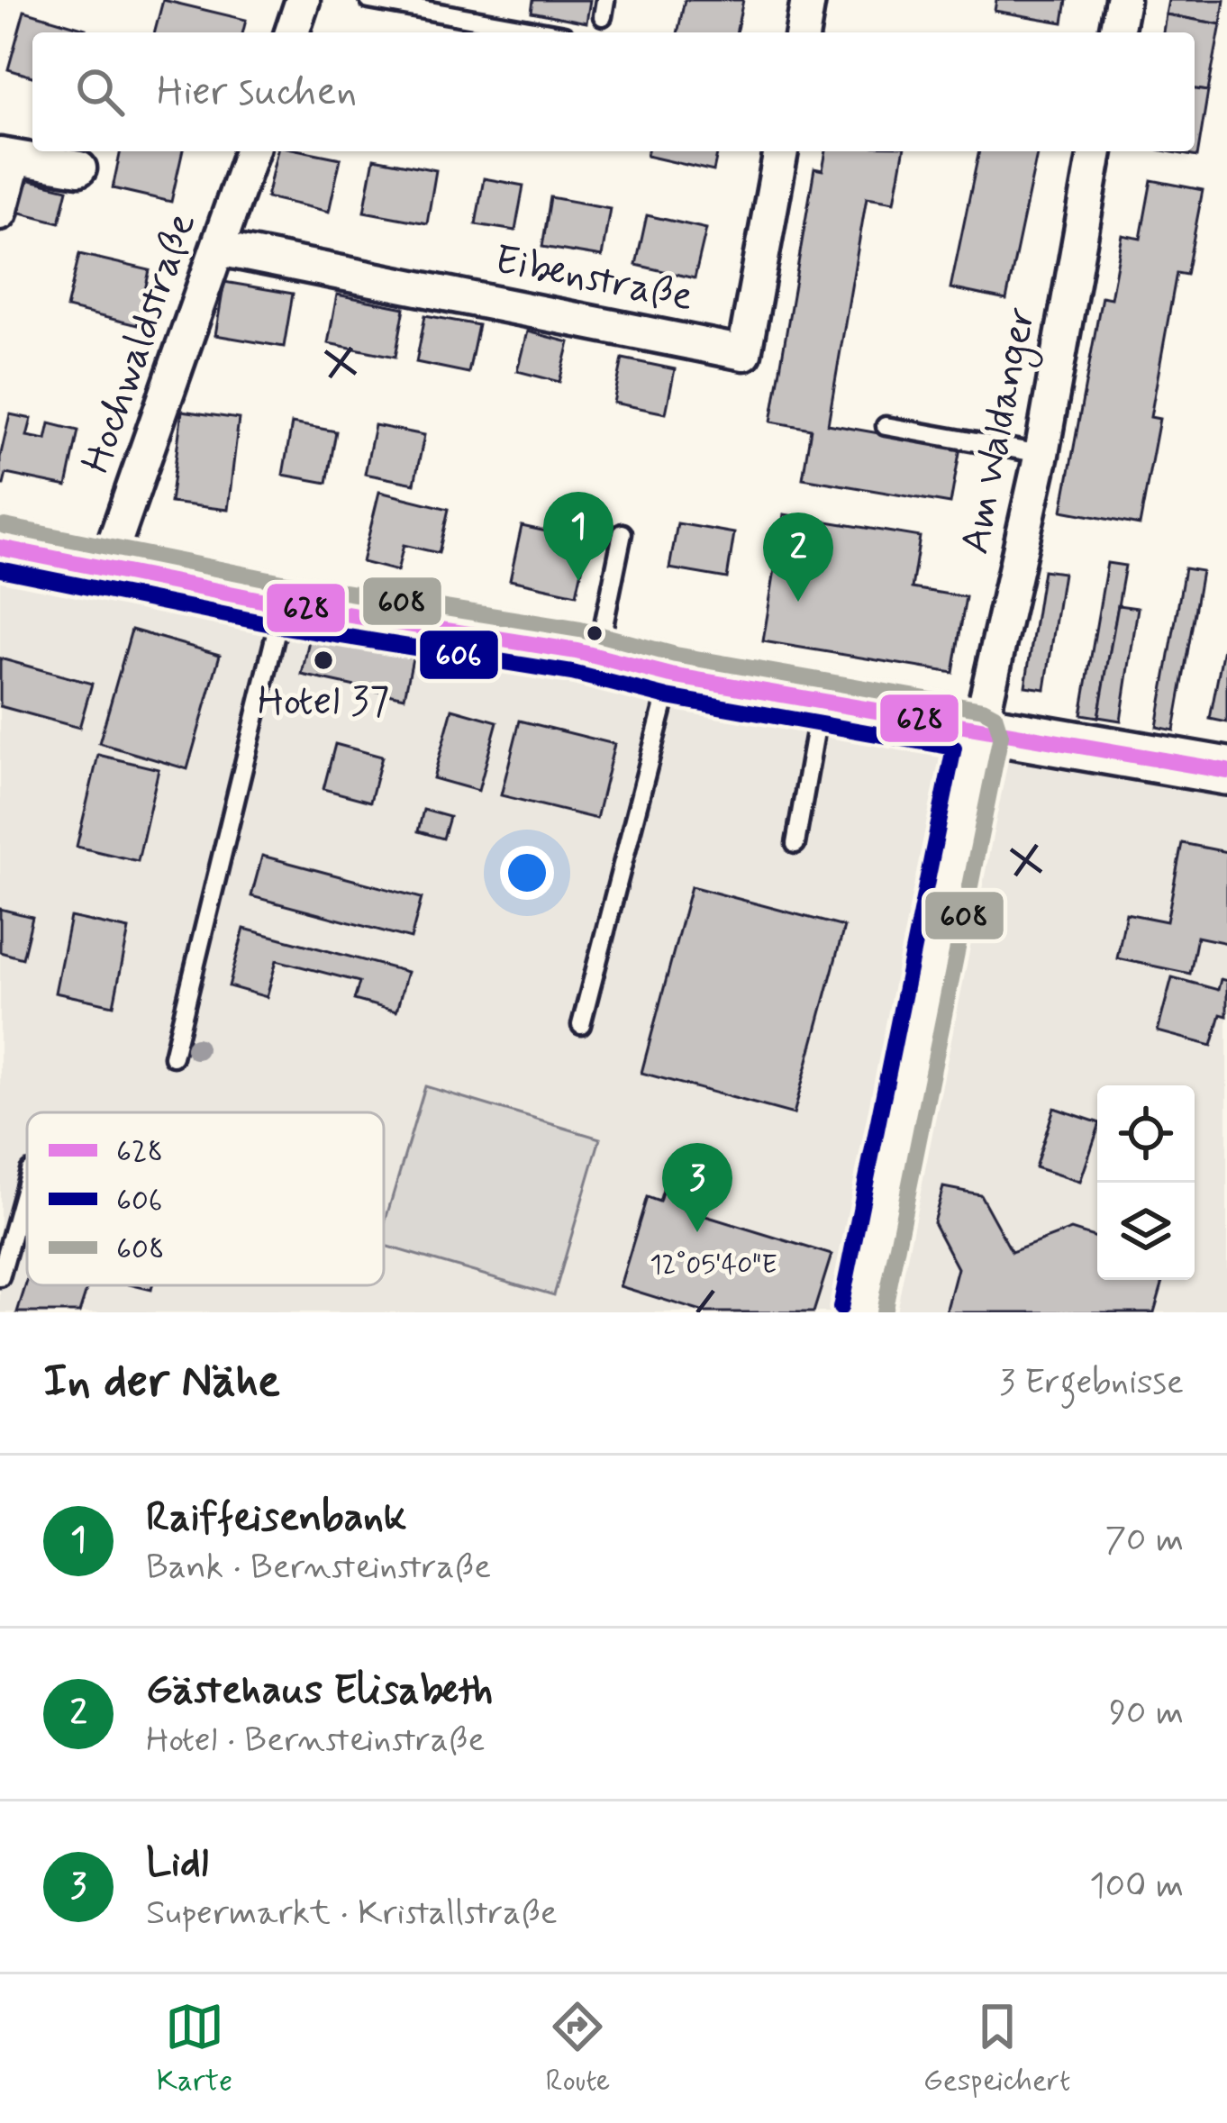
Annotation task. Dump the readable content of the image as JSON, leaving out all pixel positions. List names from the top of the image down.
{
  "streets": {
    "street": ["Eibenstraße", "Hochwaldstraße", "Am Waldanger"]
  },
  "crossings": [
    ["Eibenstraße", "Hochwaldstraße"]
  ],
  "places": ["Hotel 37"],
  "lines": ["transit line 608", "transit line 628", "transit line 606"],
  "legend": ["628", "606", "608"],
  "page": {
    "search": "Hier suchen",
    "pins": ["1", "2", "3"],
    "heading": ["In der Nähe", "3 Ergebnisse"],
    "list": [
      {
        "mark": "1",
        "name": "Raiffeisenbank",
        "note": "Bank · Bernsteinstraße",
        "value": "70 m"
      },
      {
        "mark": "2",
        "name": "Gästehaus Elisabeth",
        "note": "Hotel · Bernsteinstraße",
        "value": "90 m"
      },
      {
        "mark": "3",
        "name": "Lidl",
        "note": "Supermarkt · Kristallstraße",
        "value": "100 m"
      }
    ],
    "nav": ["Karte", "Route", "Gespeichert"]
  },
  "coordinates": ["12°05'40\"E"]
}
